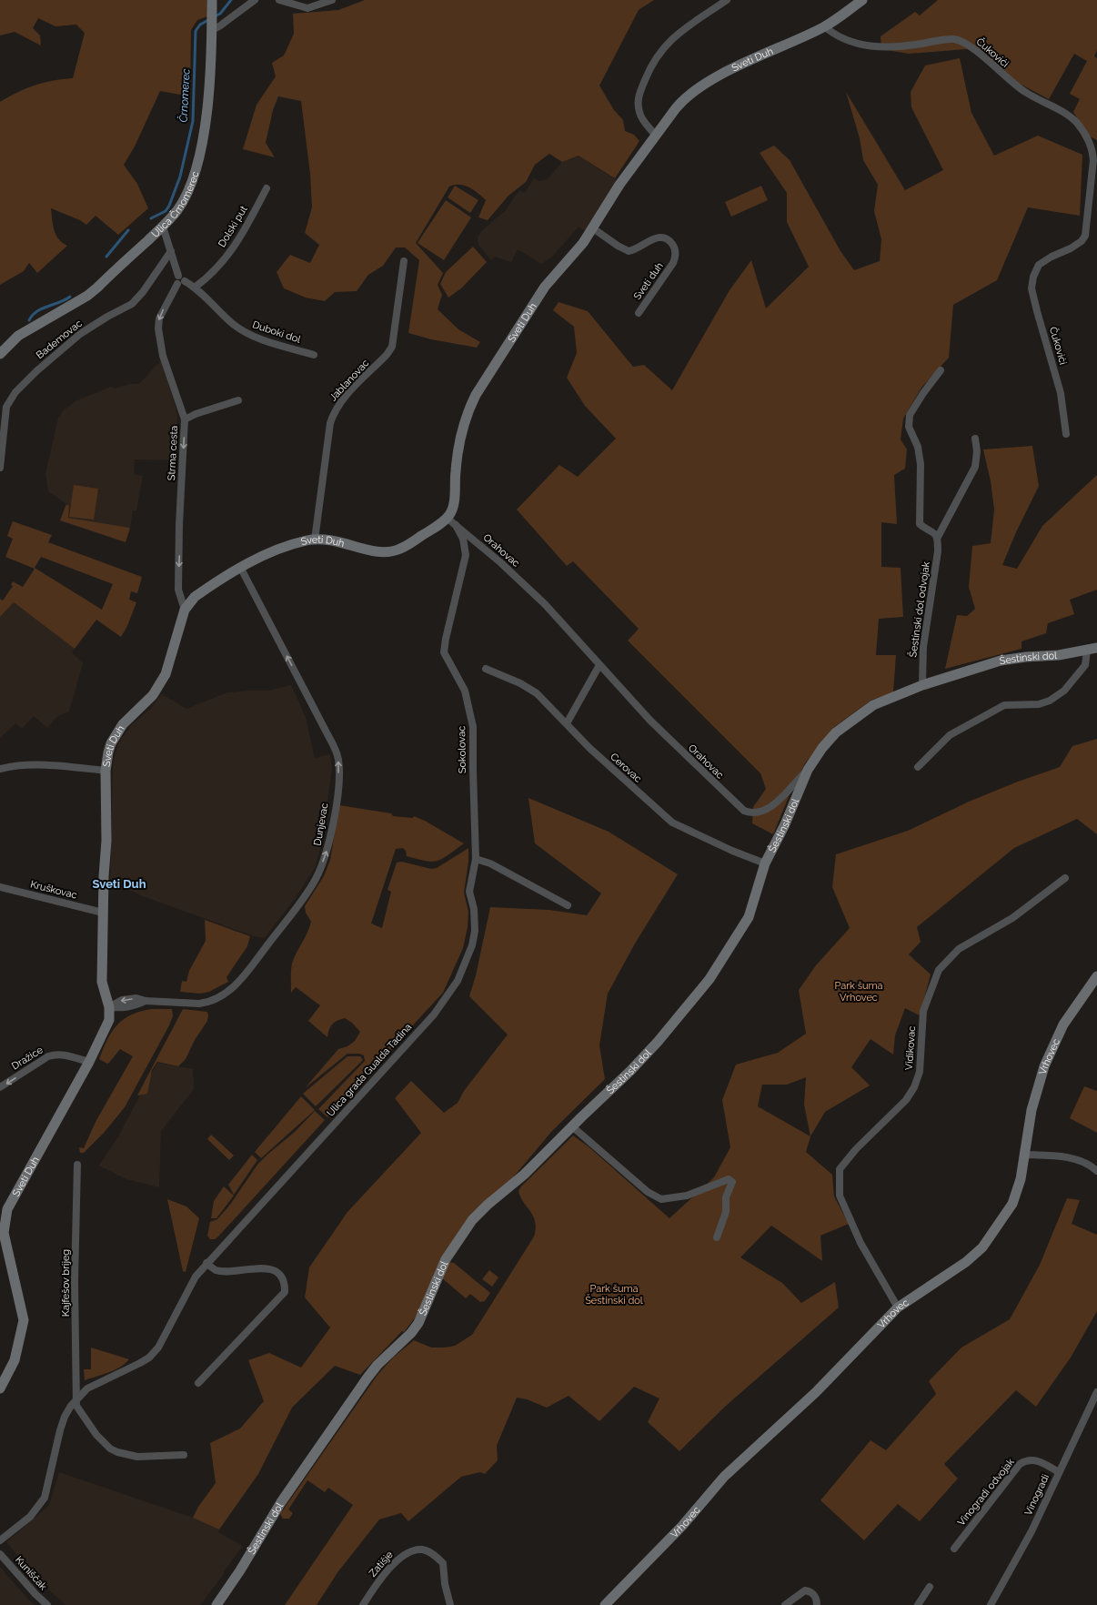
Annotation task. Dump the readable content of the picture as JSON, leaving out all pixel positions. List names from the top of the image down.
{
  "streets": {
    "street": [
      "Čukovići",
      "Sveti Duh",
      "Ulica Črnomerec",
      "Dolski put",
      "Sveti duh",
      "Duboki dol",
      "Bademovac",
      "Jablanovac",
      "Strma cesta",
      "Orahovac",
      "Šestinski dol odvojak",
      "Šestinski dol",
      "Sokolovac",
      "Cerovac",
      "Dunjevac",
      "Kruškovac",
      "Vidikovac",
      "Vrhovec",
      "Dražice",
      "Ulica grada Gualda Tadina",
      "Kajfešov brijeg",
      "Vinogradi odvojak",
      "Vinogradi",
      "Zatišje",
      "Kuniščak"
    ]
  },
  "crossings": [
    ["Čukovići", "Sveti Duh"],
    ["Sveti Duh", "Sveti duh"],
    ["Sveti Duh", "Jablanovac"],
    ["Sveti Duh", "Strma cesta"],
    ["Sveti Duh", "Orahovac"],
    ["Sveti Duh", "Dunjevac"],
    ["Sveti Duh", "Kruškovac"],
    ["Sveti Duh", "Dražice"],
    ["Dolski put", "Duboki dol"],
    ["Duboki dol", "Strma cesta"],
    ["Orahovac", "Šestinski dol"],
    ["Orahovac", "Sokolovac"],
    ["Šestinski dol odvojak", "Šestinski dol"],
    ["Šestinski dol", "Cerovac"],
    ["Sokolovac", "Ulica grada Gualda Tadina"],
    ["Vidikovac", "Vrhovec"],
    ["Ulica grada Gualda Tadina", "Kajfešov brijeg"],
    ["Vinogradi odvojak", "Vinogradi"]
  ],
  "one_way": ["Strma cesta", "Dražice"],
  "districts": ["Sveti Duh"],
  "water": ["Črnomerec"],
  "parks": ["Park šuma Vrhovec", "Park šuma Šestinski dol"]
}
